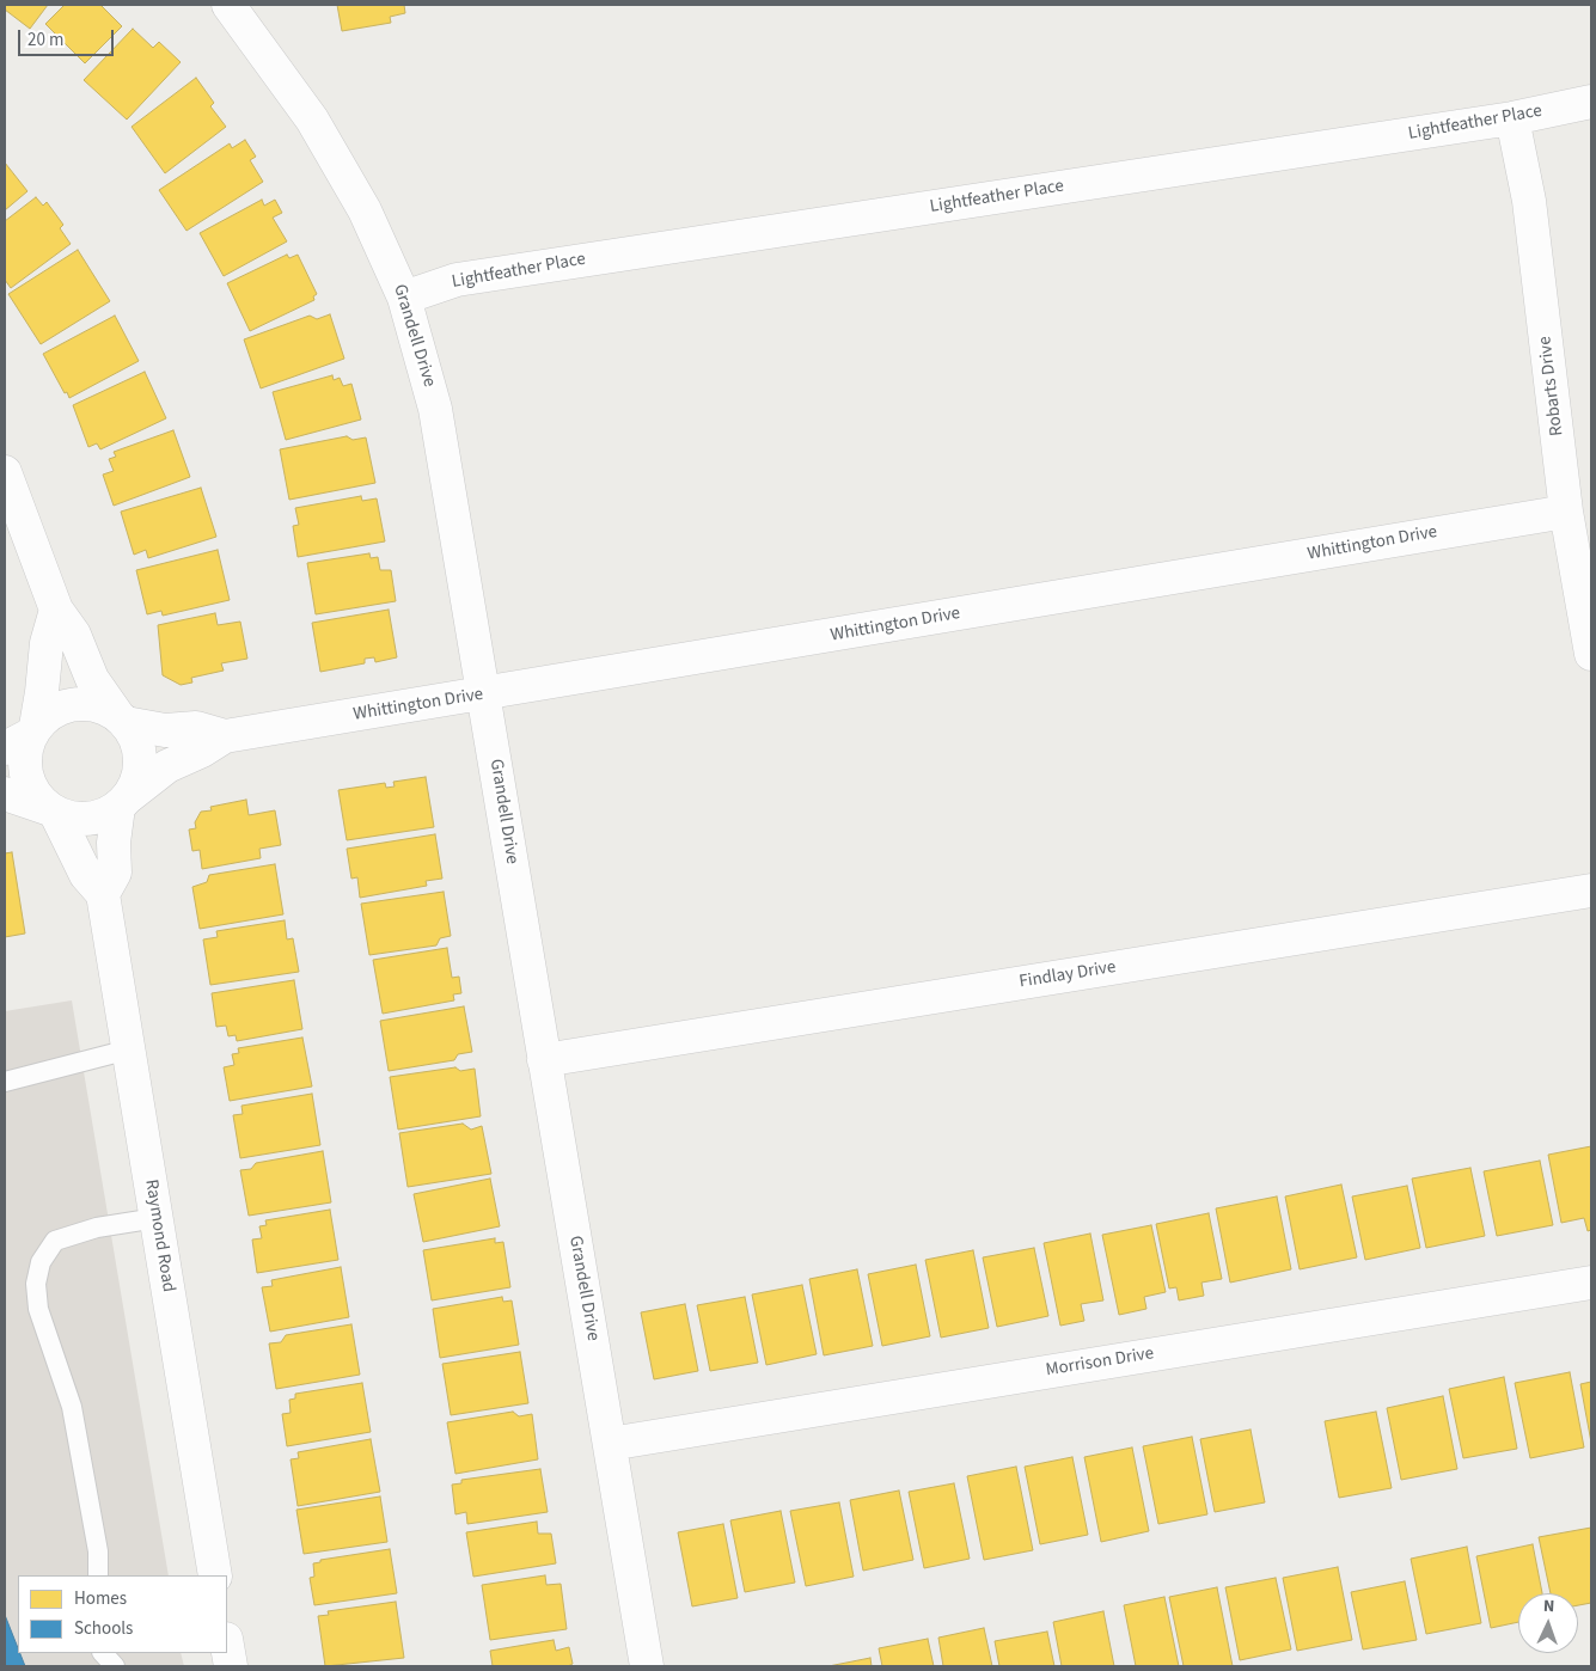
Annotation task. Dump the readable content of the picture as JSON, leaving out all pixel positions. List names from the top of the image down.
{
  "streets": {
    "street": [
      "Lightfeather Place",
      "Grandell Drive",
      "Robarts Drive",
      "Whittington Drive",
      "Findlay Drive",
      "Raymond Road",
      "Morrison Drive"
    ]
  },
  "crossings": [
    ["Lightfeather Place", "Grandell Drive"],
    ["Lightfeather Place", "Robarts Drive"],
    ["Grandell Drive", "Whittington Drive"],
    ["Grandell Drive", "Findlay Drive"],
    ["Grandell Drive", "Morrison Drive"],
    ["Robarts Drive", "Whittington Drive"],
    ["Whittington Drive", "Raymond Road"]
  ],
  "legend": ["Homes", "Schools"],
  "scale_bar": "20 m",
  "north": "top"
}
